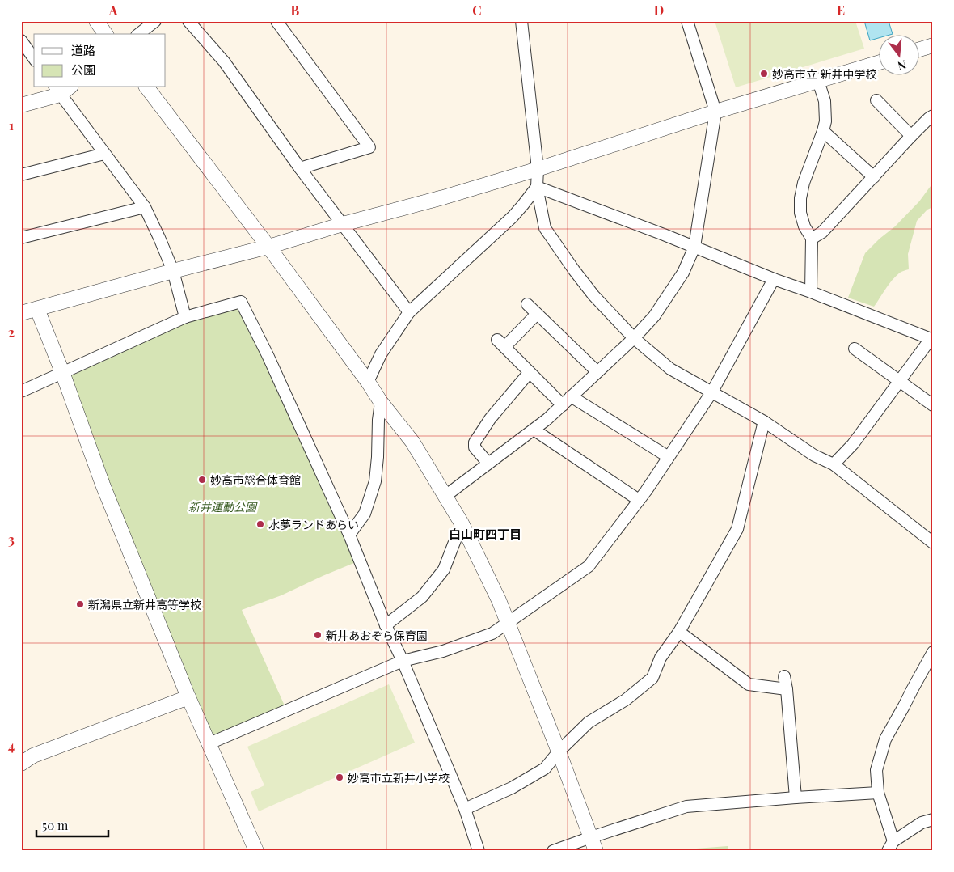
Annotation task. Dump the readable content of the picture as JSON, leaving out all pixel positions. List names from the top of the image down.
{
  "districts": ["白山町四丁目"],
  "parks": ["新井運動公園"],
  "places": [
    "妙高市立 新井中学校",
    "妙高市総合体育館",
    "水夢ランドあらい",
    "新潟県立新井高等学校",
    "新井あおぞら保育園",
    "妙高市立新井小学校"
  ],
  "legend": ["道路", "公園"],
  "scale_bar": "50 m",
  "north": "bottom",
  "grid": {
    "columns": [
      "A",
      "B",
      "C",
      "D",
      "E"
    ],
    "rows": [
      "1",
      "2",
      "3",
      "4"
    ]
  }
}
